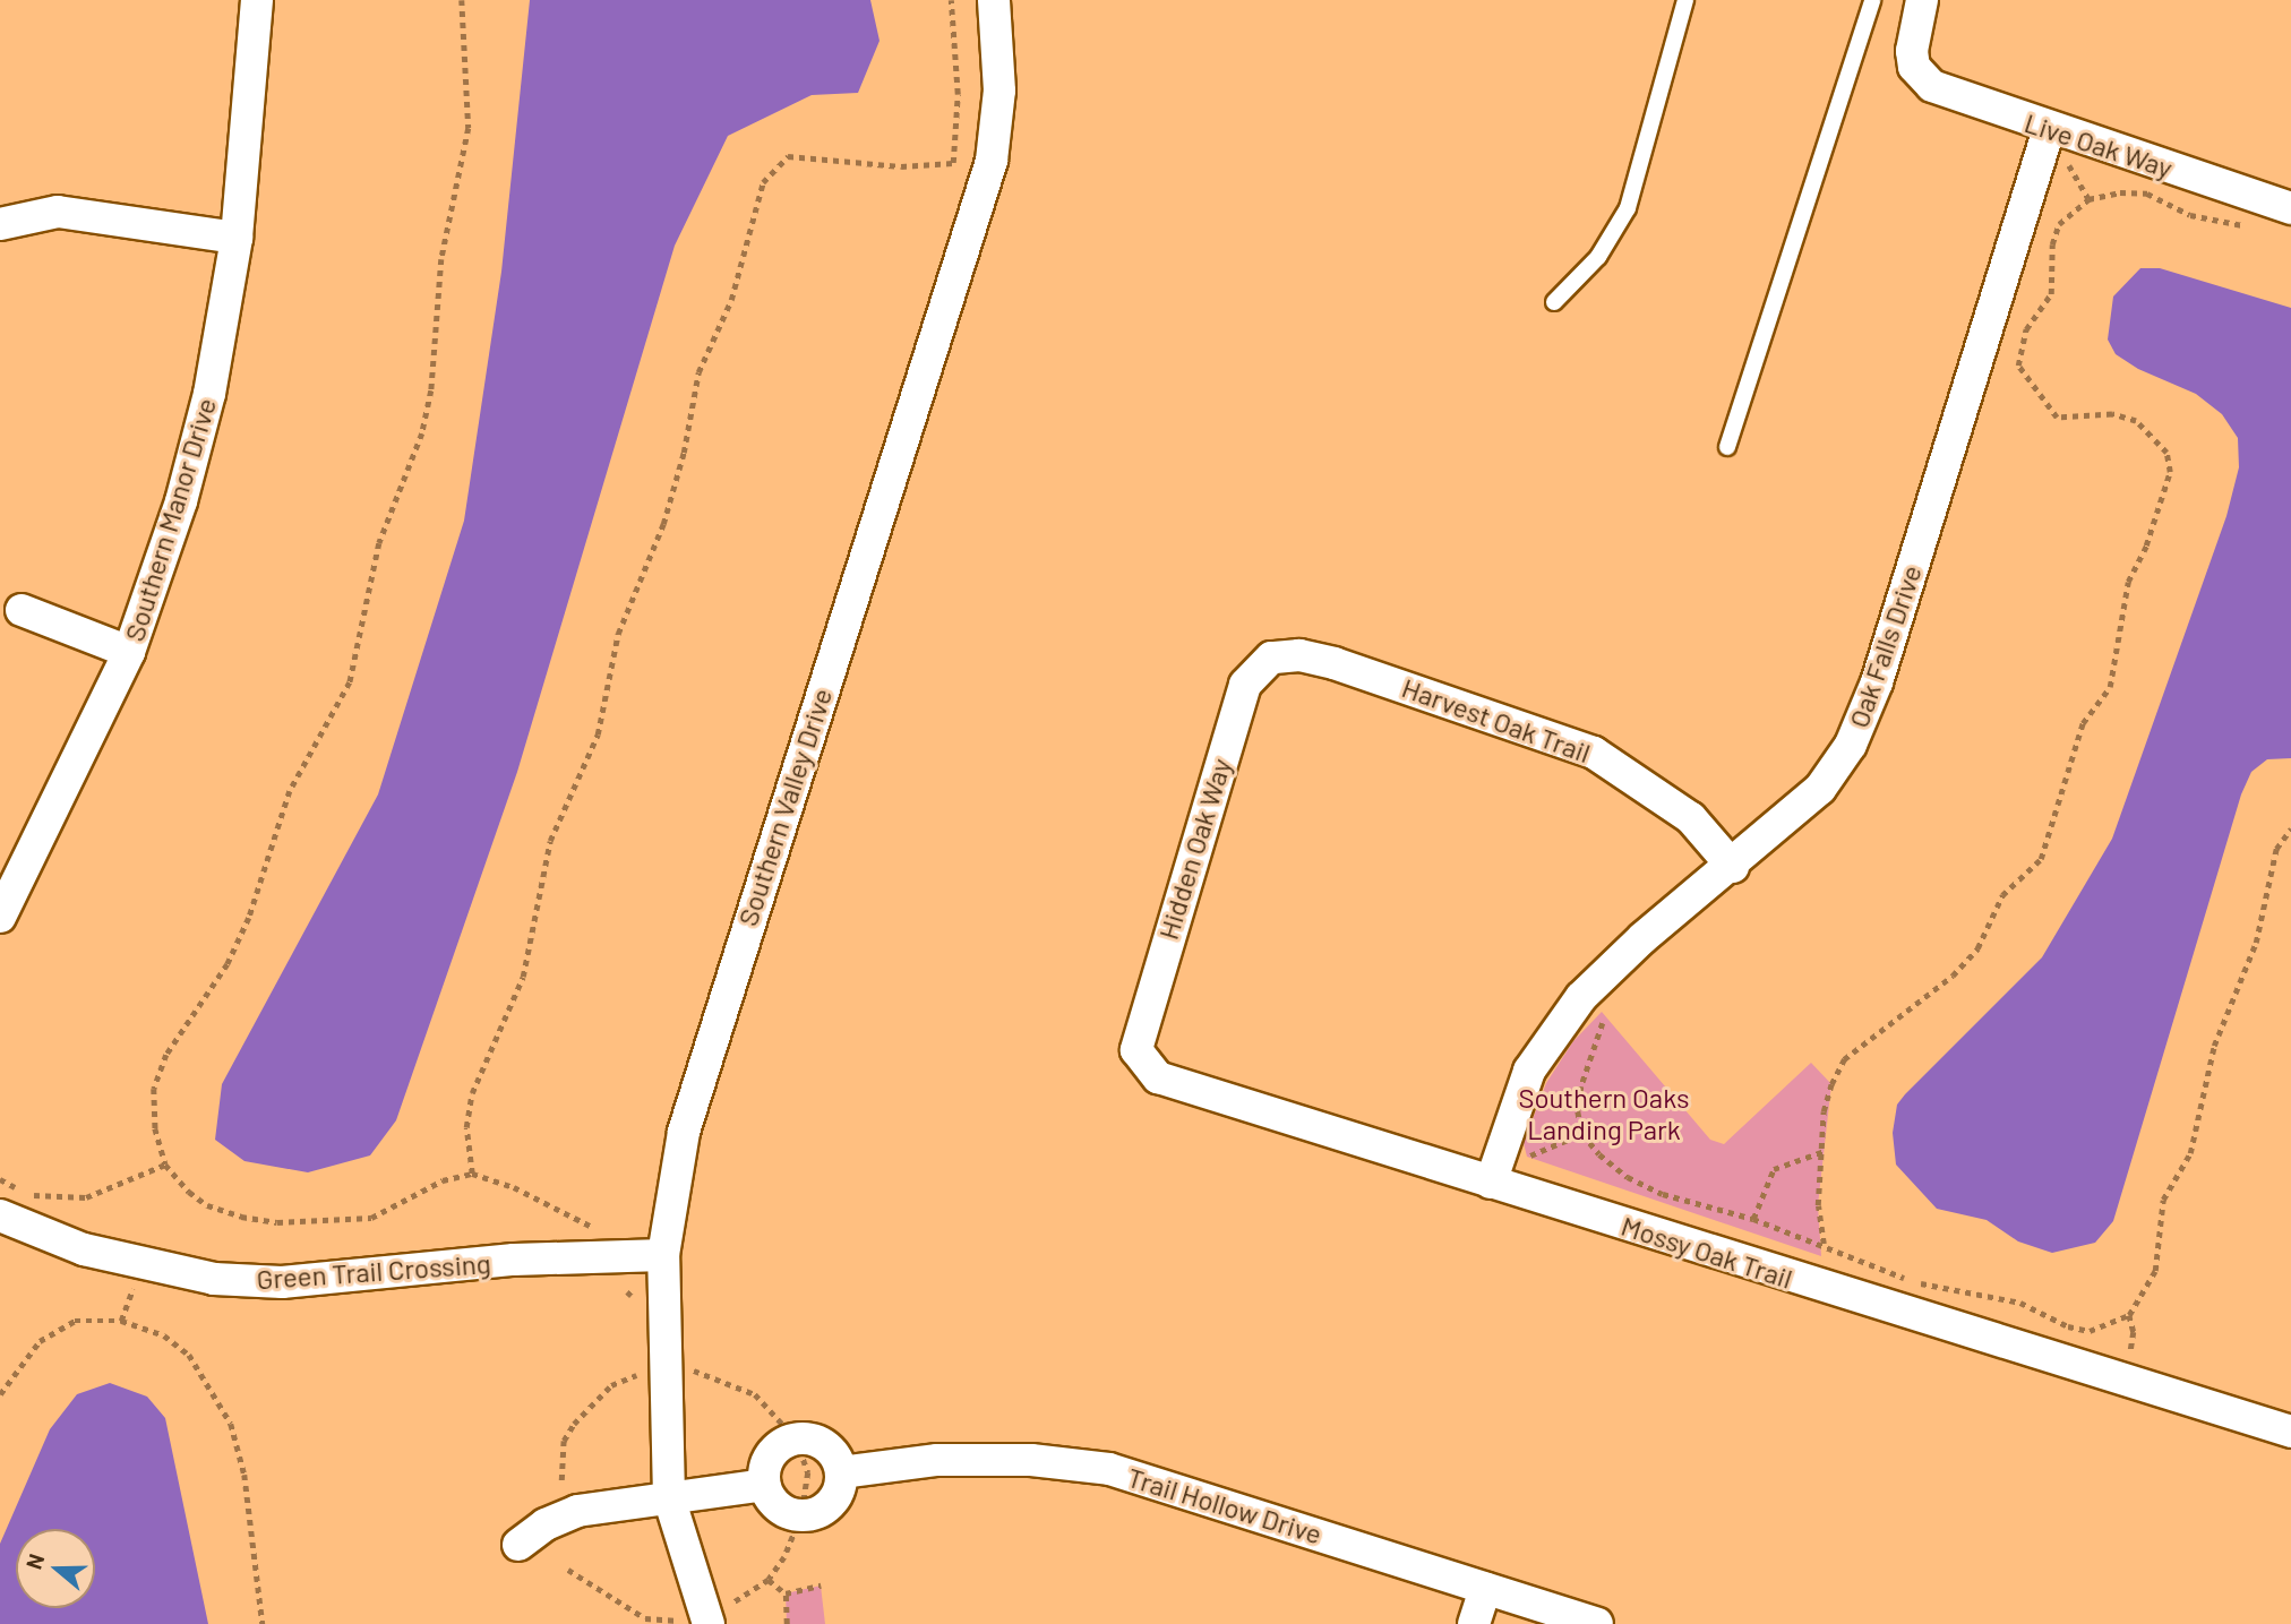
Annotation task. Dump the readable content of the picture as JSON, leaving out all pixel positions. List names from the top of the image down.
{
  "streets": {
    "street": [
      "Live Oak Way",
      "Southern Manor Drive",
      "Oak Falls Drive",
      "Harvest Oak Trail",
      "Southern Valley Drive",
      "Hidden Oak Way",
      "Mossy Oak Trail",
      "Green Trail Crossing",
      "Trail Hollow Drive"
    ]
  },
  "crossings": [
    ["Live Oak Way", "Oak Falls Drive"],
    ["Oak Falls Drive", "Harvest Oak Trail"],
    ["Oak Falls Drive", "Mossy Oak Trail"],
    ["Harvest Oak Trail", "Hidden Oak Way"],
    ["Southern Valley Drive", "Green Trail Crossing"],
    ["Hidden Oak Way", "Mossy Oak Trail"]
  ],
  "parks": ["Southern Oaks Landing Park"],
  "north": "left"
}
